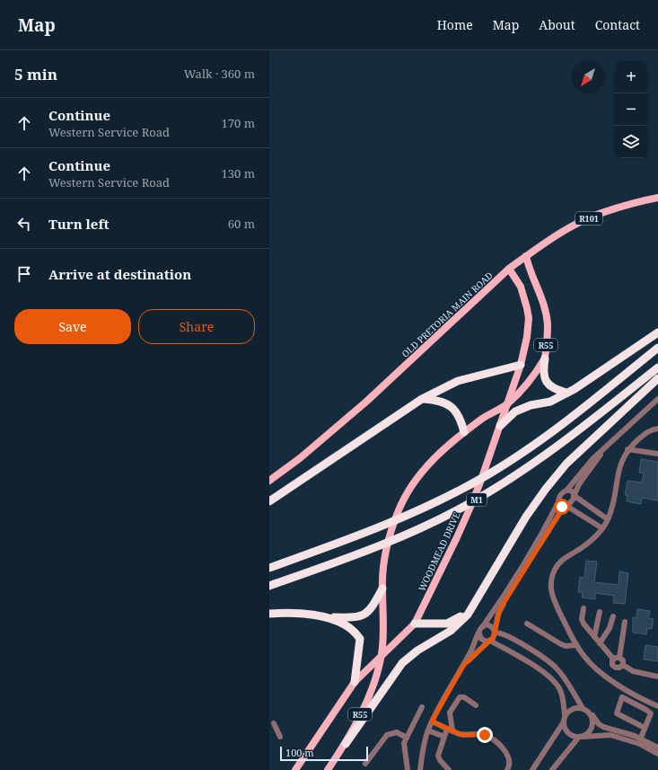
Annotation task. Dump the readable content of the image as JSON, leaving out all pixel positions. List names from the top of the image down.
{
  "streets": {
    "highway": ["M1"],
    "main road": [
      "R101",
      "OLD PRETORIA MAIN ROAD",
      "R55",
      "WOODMEAD DRIVE"
    ]
  },
  "crossings": [
    ["OLD PRETORIA MAIN ROAD", "R55"],
    ["OLD PRETORIA MAIN ROAD", "WOODMEAD DRIVE"],
    ["R55", "WOODMEAD DRIVE"]
  ],
  "scale_bar": "100 m",
  "north": "bottom left",
  "page": {
    "header": "Map",
    "nav": [
      "Home",
      "Map",
      "About",
      "Contact"
    ],
    "heading": ["5 min", "Walk · 360 m"],
    "map_buttons": ["+", "−"],
    "list": [
      ["Continue", "Western Service Road", "170 m"],
      ["Continue", "Western Service Road", "130 m"],
      ["Turn left", "60 m"],
      "Arrive at destination"
    ],
    "buttons": ["Save", "Share"],
    "scale": "100 m"
  }
}
